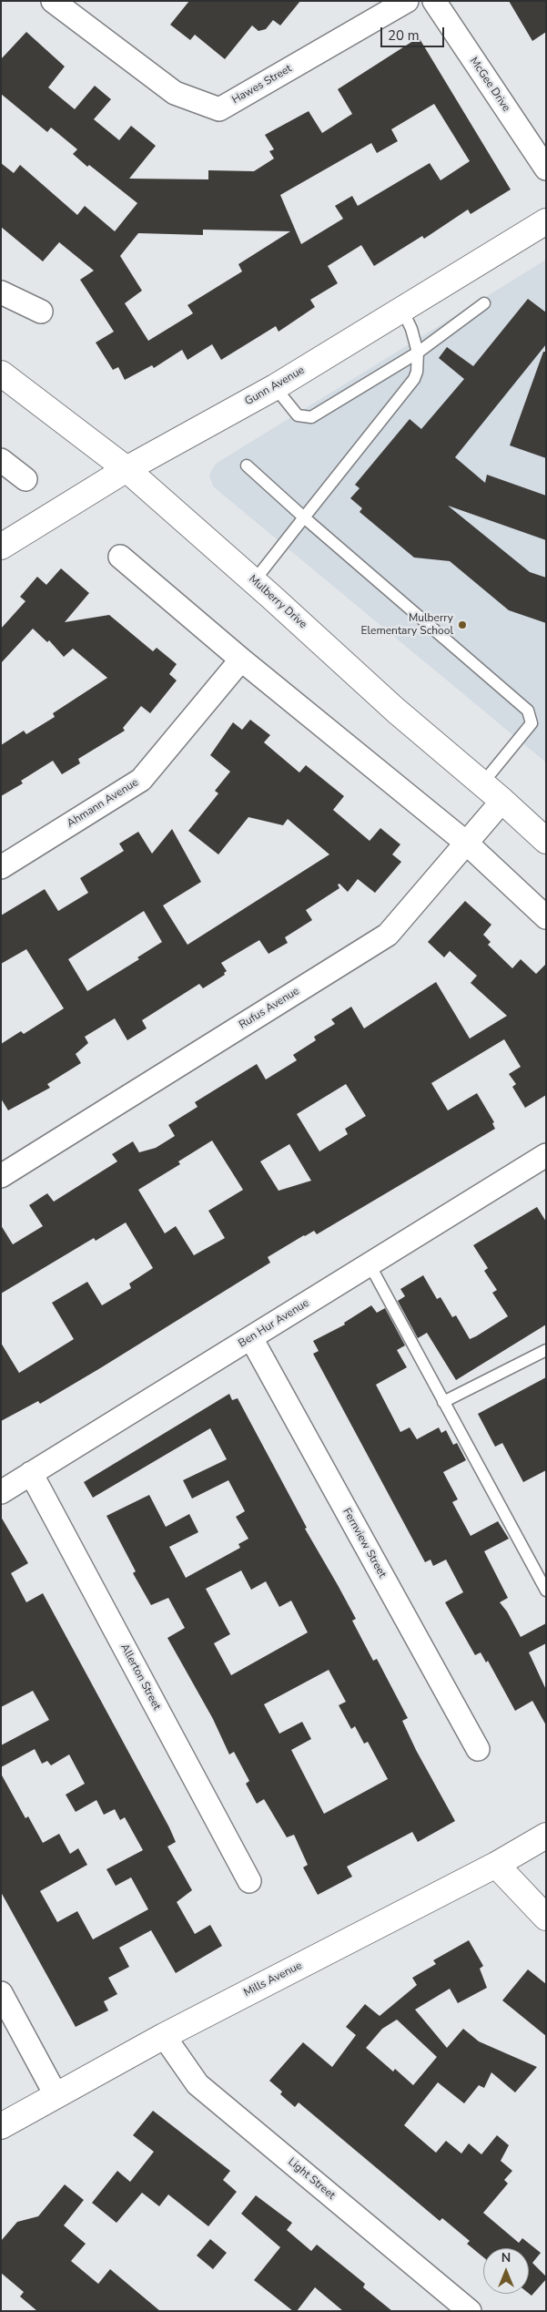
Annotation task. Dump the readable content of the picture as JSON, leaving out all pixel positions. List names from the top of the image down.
{
  "streets": {
    "main road": ["Gunn Avenue", "Mulberry Drive", "Mills Avenue"],
    "street": [
      "Hawes Street",
      "McGee Drive",
      "Ahmann Avenue",
      "Rufus Avenue",
      "Ben Hur Avenue",
      "Fernview Street",
      "Allerton Street",
      "Light Street"
    ]
  },
  "crossings": [
    ["Gunn Avenue", "Mulberry Drive"],
    ["Mulberry Drive", "Rufus Avenue"],
    ["Ben Hur Avenue", "Fernview Street"],
    ["Ben Hur Avenue", "Allerton Street"],
    ["Mills Avenue", "Light Street"]
  ],
  "places": ["Mulberry Elementary School"],
  "scale_bar": "20 m",
  "north": "top"
}
